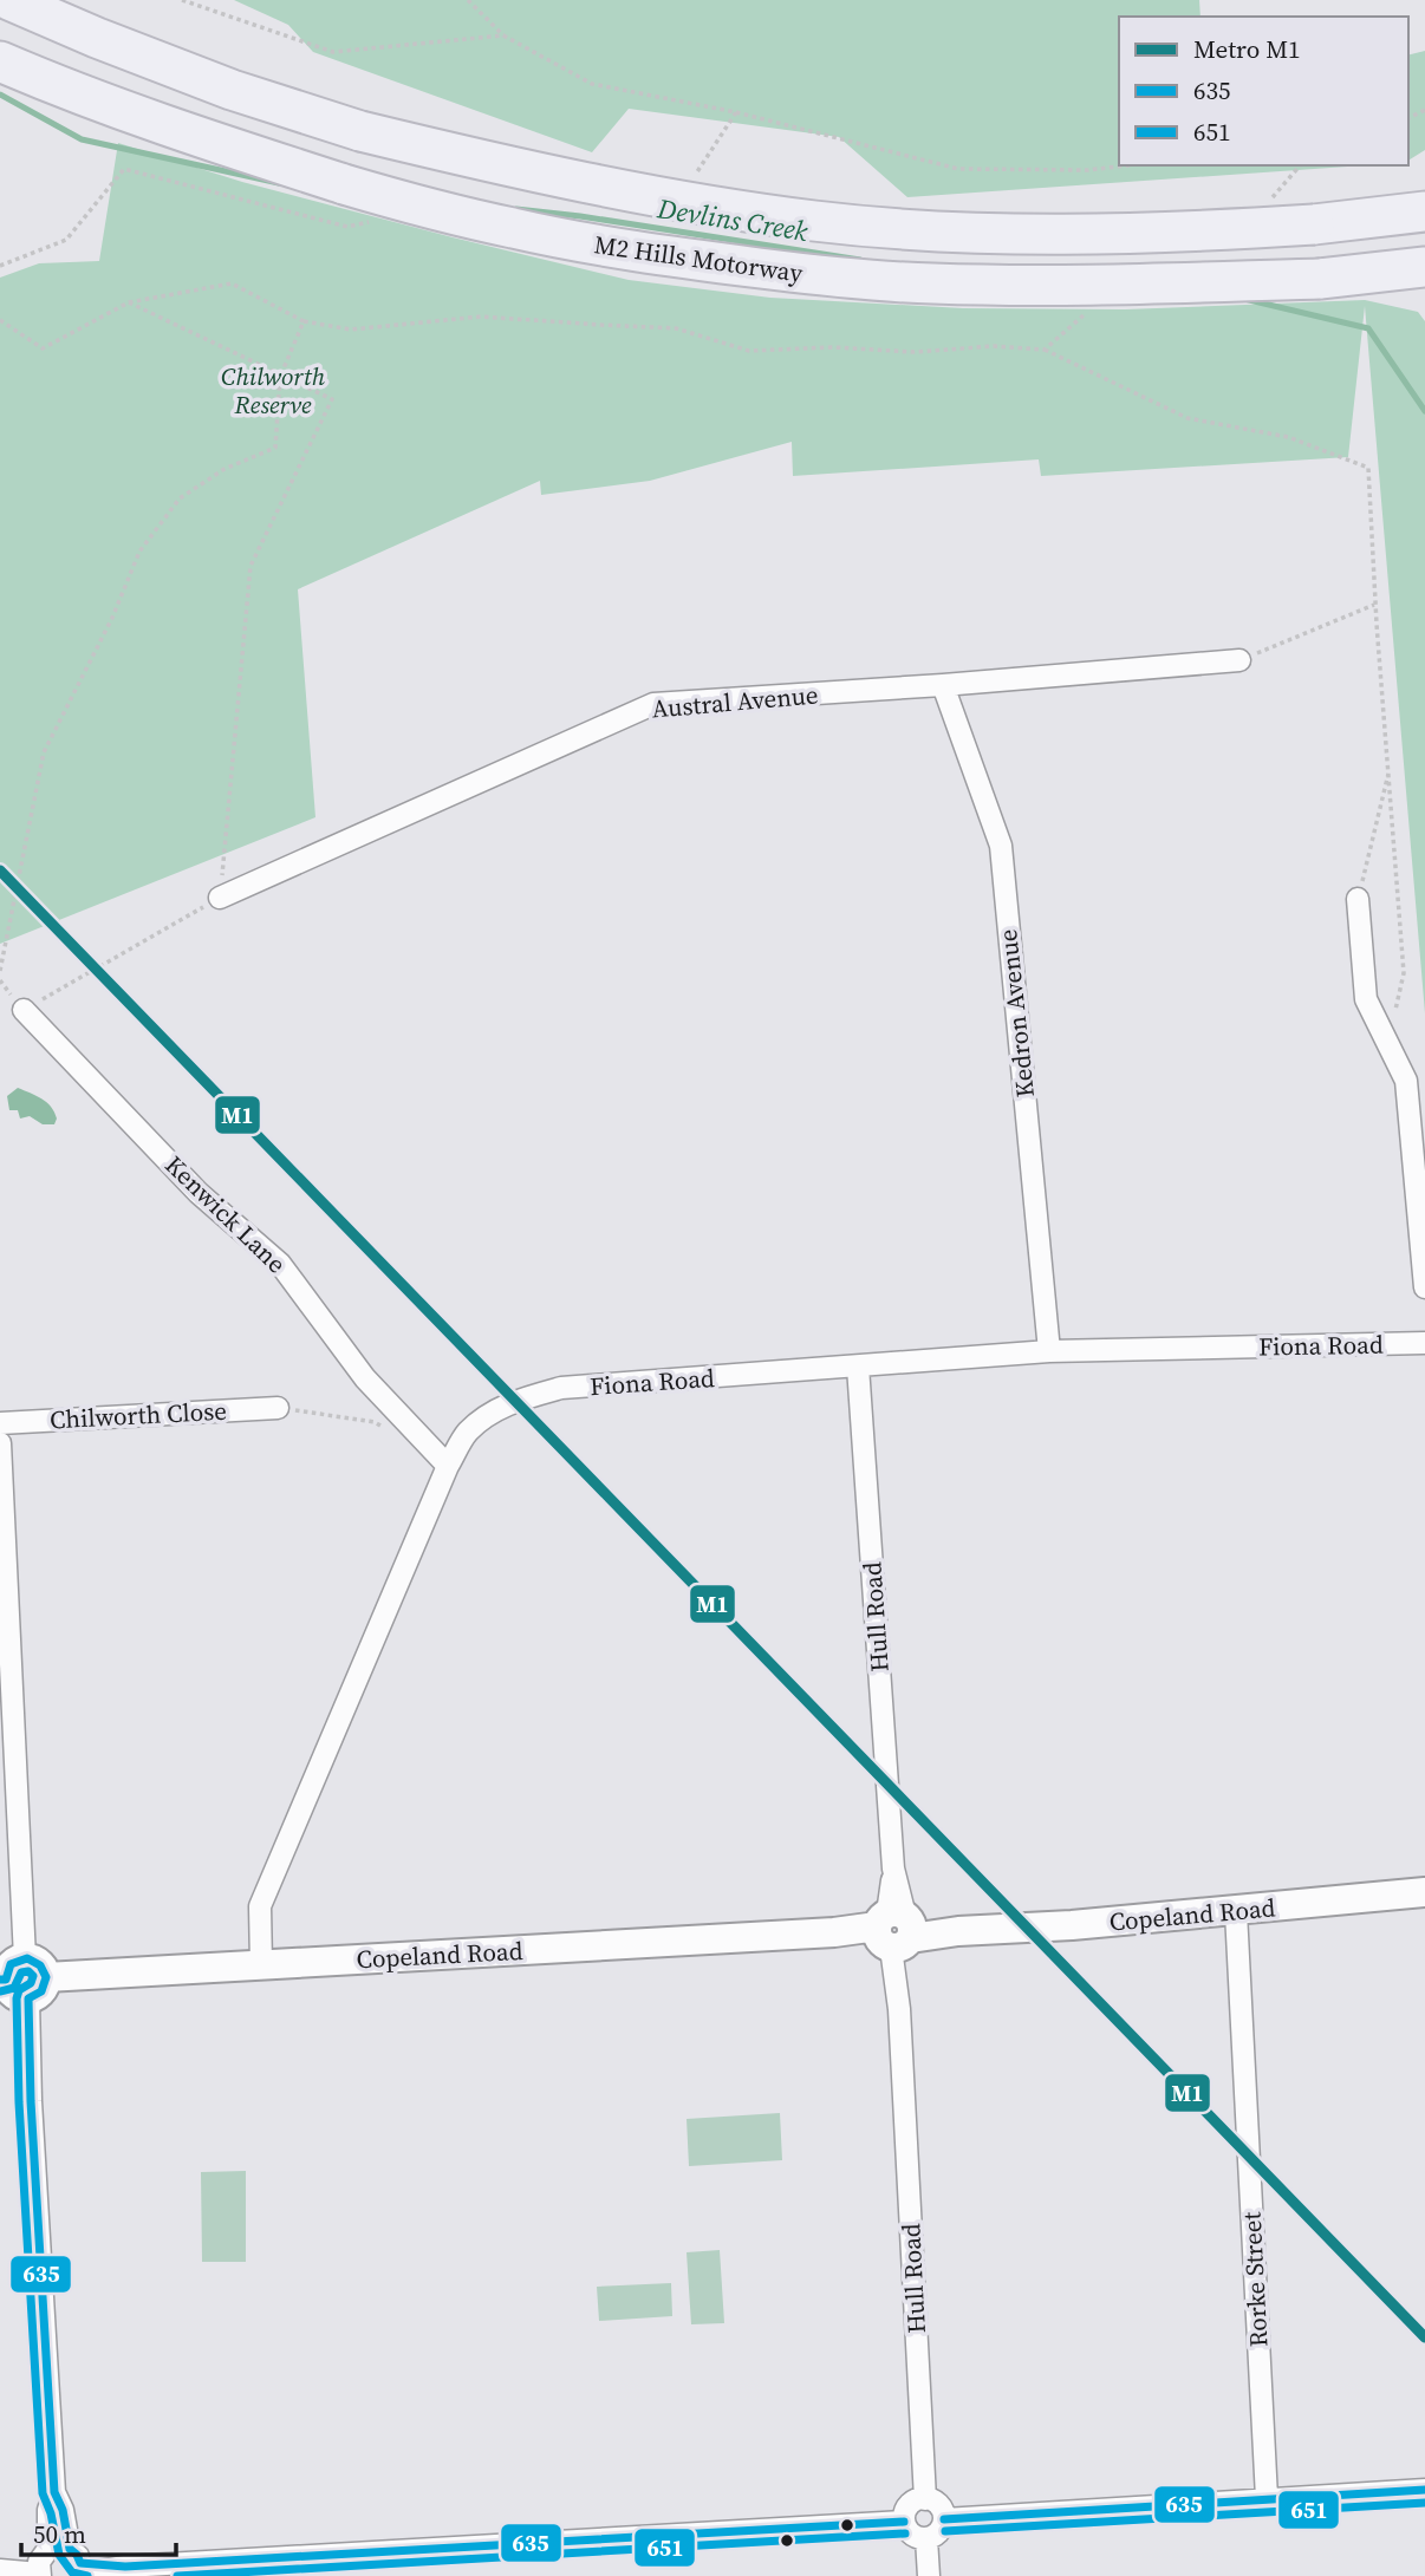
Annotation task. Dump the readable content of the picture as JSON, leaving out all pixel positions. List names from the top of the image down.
{
  "streets": {
    "highway": ["M2 Hills Motorway"],
    "main road": ["Copeland Road"],
    "street": [
      "Austral Avenue",
      "Kedron Avenue",
      "Kenwick Lane",
      "Fiona Road",
      "Chilworth Close",
      "Hull Road",
      "Rorke Street"
    ]
  },
  "crossings": [
    ["Austral Avenue", "Kedron Avenue"],
    ["Kedron Avenue", "Fiona Road"],
    ["Kenwick Lane", "Fiona Road"],
    ["Fiona Road", "Hull Road"],
    ["Fiona Road", "Copeland Road"],
    ["Hull Road", "Copeland Road"],
    ["Copeland Road", "Rorke Street"]
  ],
  "water": ["Devlins Creek"],
  "parks": ["Chilworth Reserve"],
  "lines": ["metro line M1", "transit line 635", "transit line 651"],
  "legend": ["Metro M1", "635", "651"],
  "scale_bar": "50 m"
}
